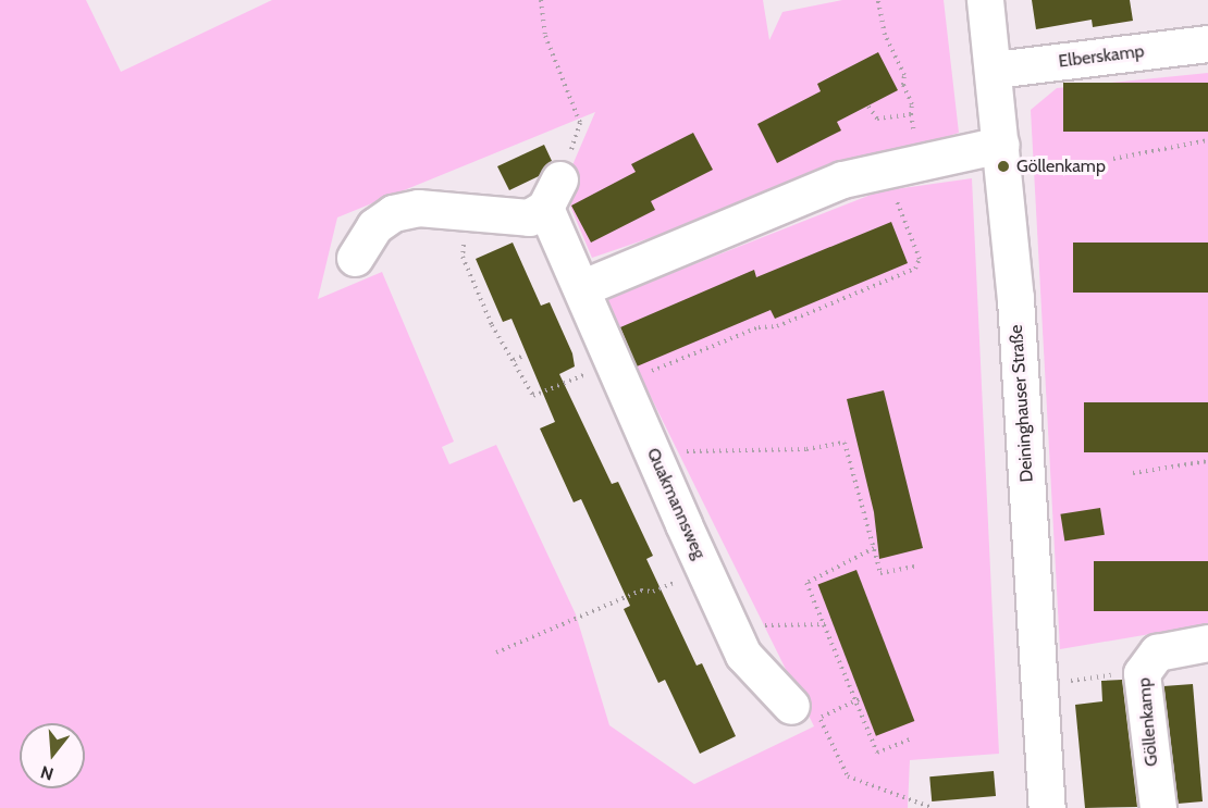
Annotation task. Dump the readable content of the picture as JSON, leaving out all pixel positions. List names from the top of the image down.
{
  "streets": {
    "street": [
      "Elberskamp",
      "Deininghauser Straße",
      "Quakmannsweg",
      "Göllenkamp"
    ]
  },
  "crossings": [
    ["Elberskamp", "Deininghauser Straße"]
  ],
  "places": ["Göllenkamp"],
  "north": "bottom"
}
